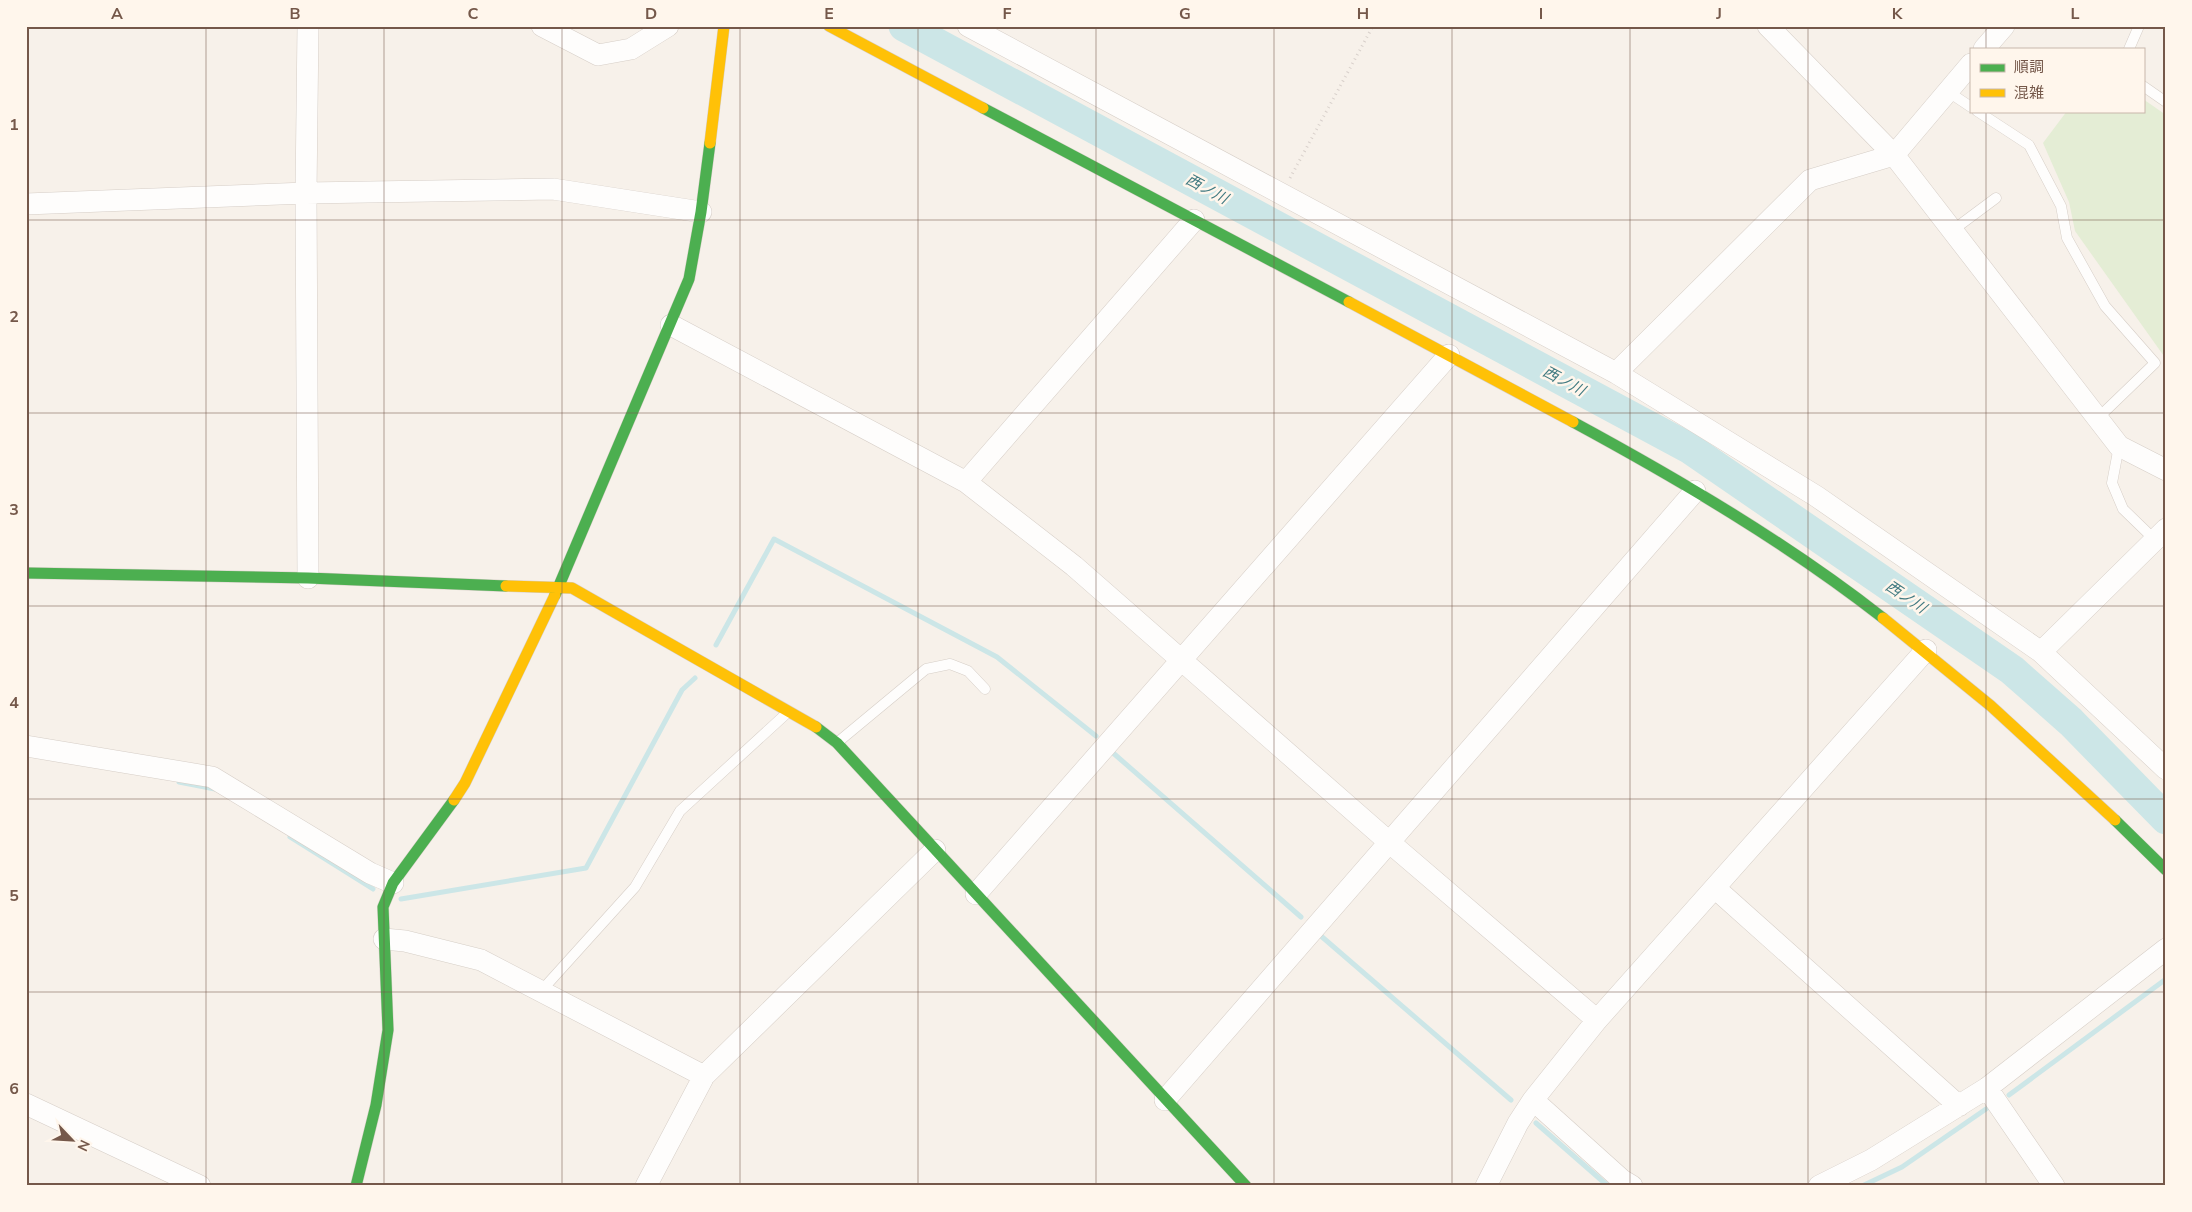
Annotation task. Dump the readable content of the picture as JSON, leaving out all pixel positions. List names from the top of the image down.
{
  "water": ["西ノ川"],
  "legend": ["順調", "混雑"],
  "north": "bottom right",
  "grid": {
    "columns": [
      "A",
      "B",
      "C",
      "D",
      "E",
      "F",
      "G",
      "H",
      "I",
      "J",
      "K",
      "L"
    ],
    "rows": [
      "1",
      "2",
      "3",
      "4",
      "5",
      "6"
    ]
  }
}
